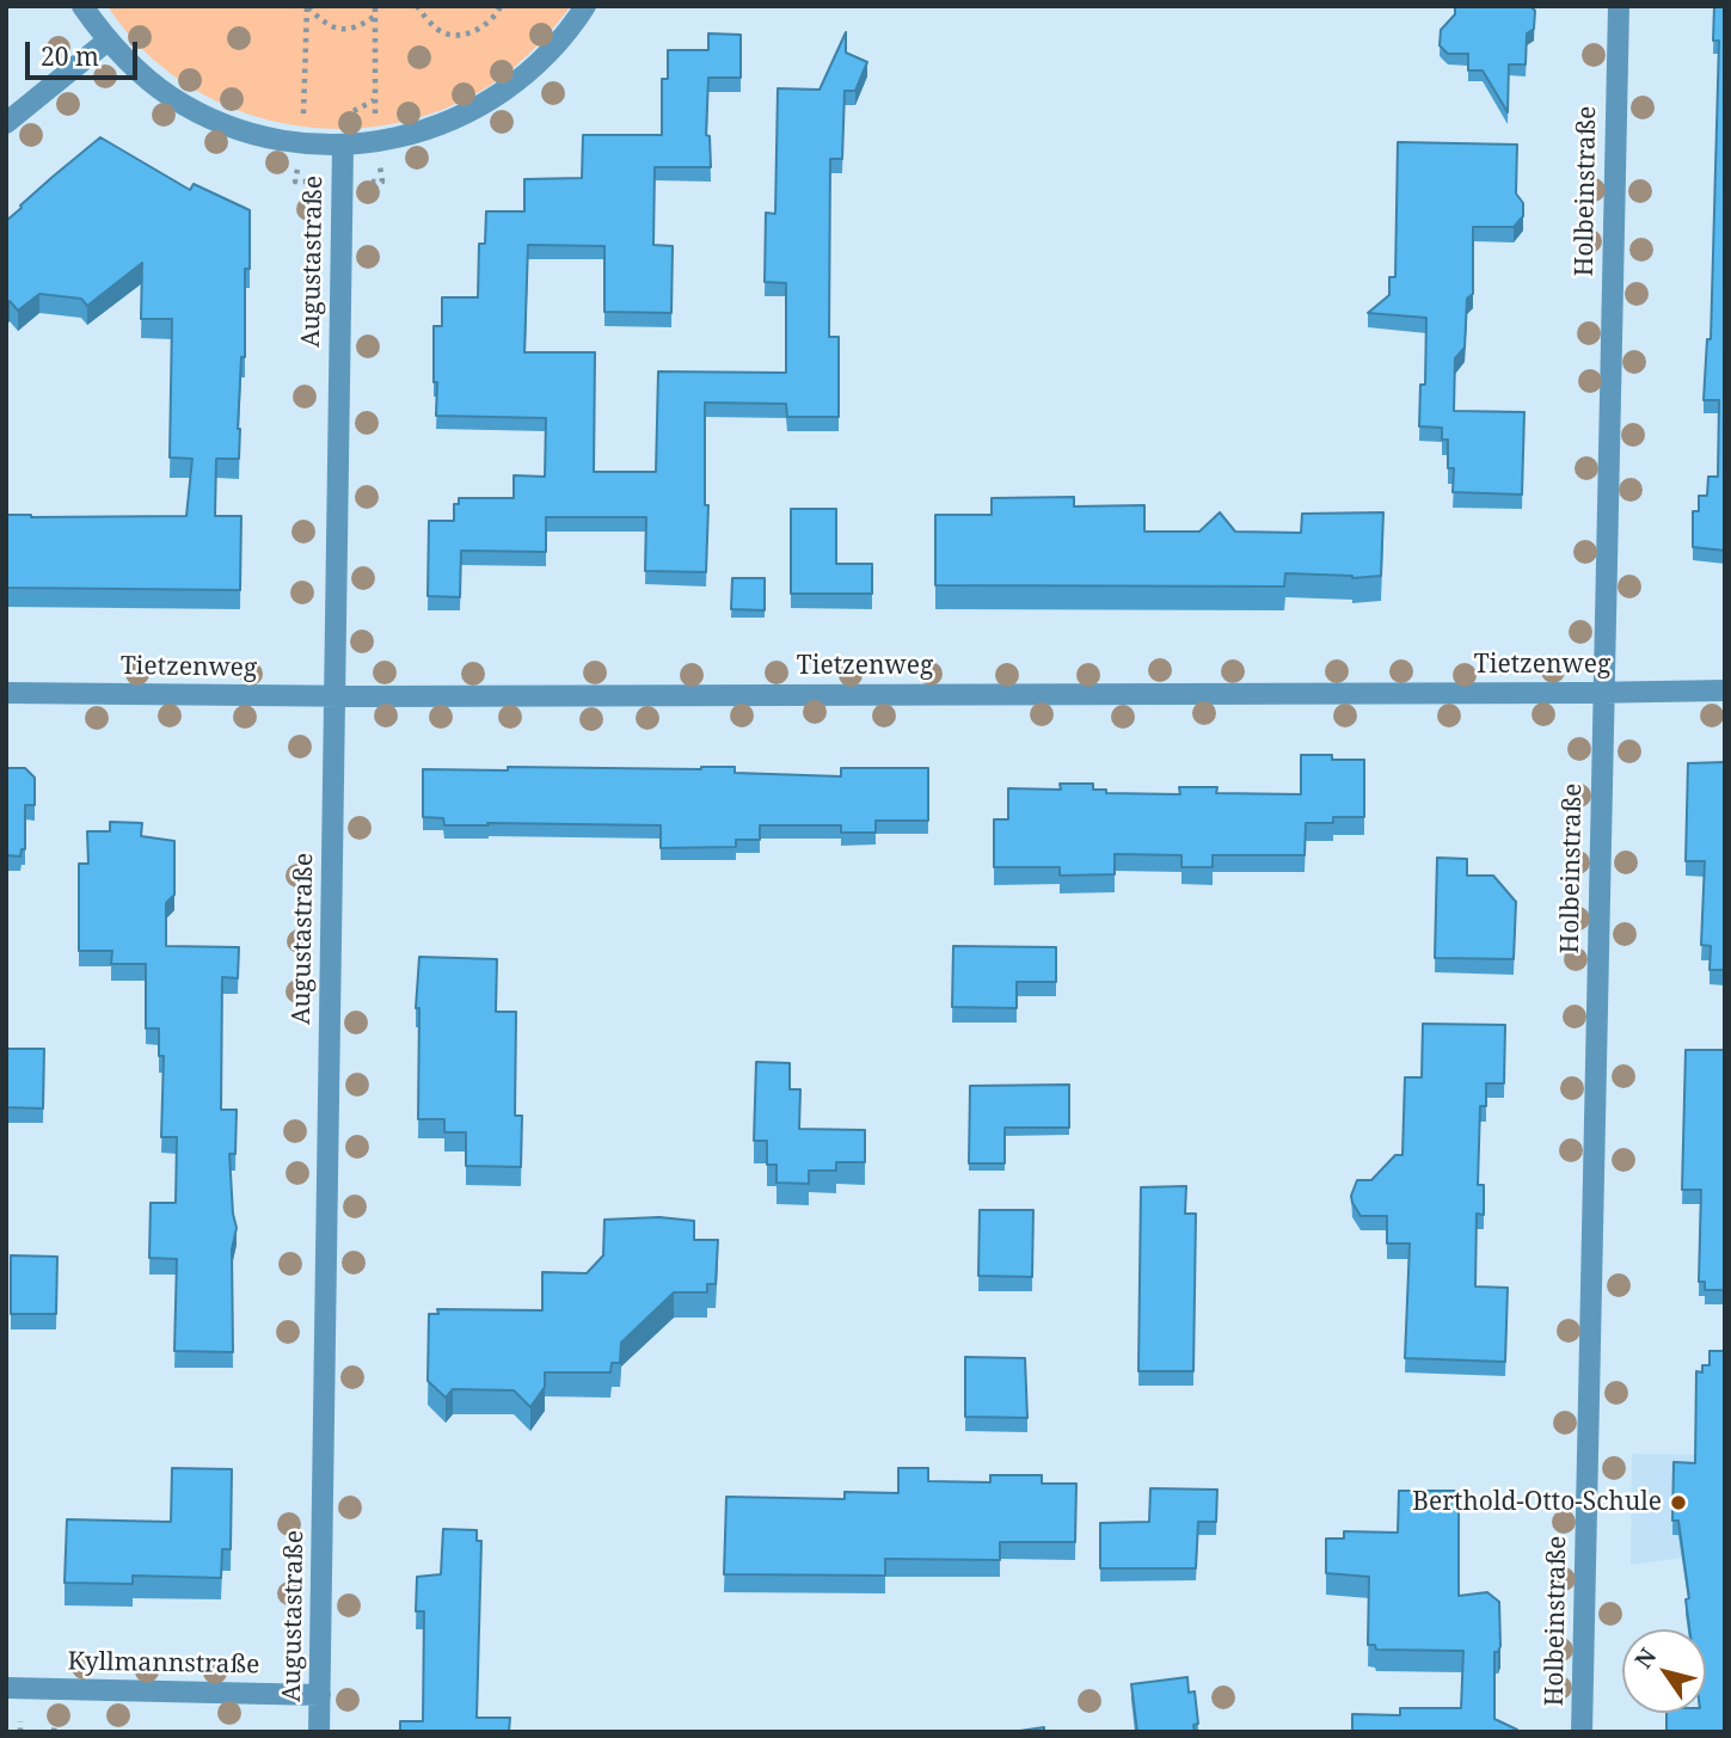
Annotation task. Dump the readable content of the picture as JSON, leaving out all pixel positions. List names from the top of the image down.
{
  "streets": {
    "street": [
      "Holbeinstraße",
      "Augustastraße",
      "Tietzenweg",
      "Kyllmannstraße"
    ]
  },
  "crossings": [
    ["Holbeinstraße", "Tietzenweg"],
    ["Augustastraße", "Tietzenweg"],
    ["Augustastraße", "Kyllmannstraße"]
  ],
  "places": ["Berthold-Otto-Schule"],
  "scale_bar": "20 m",
  "north": "top left"
}
